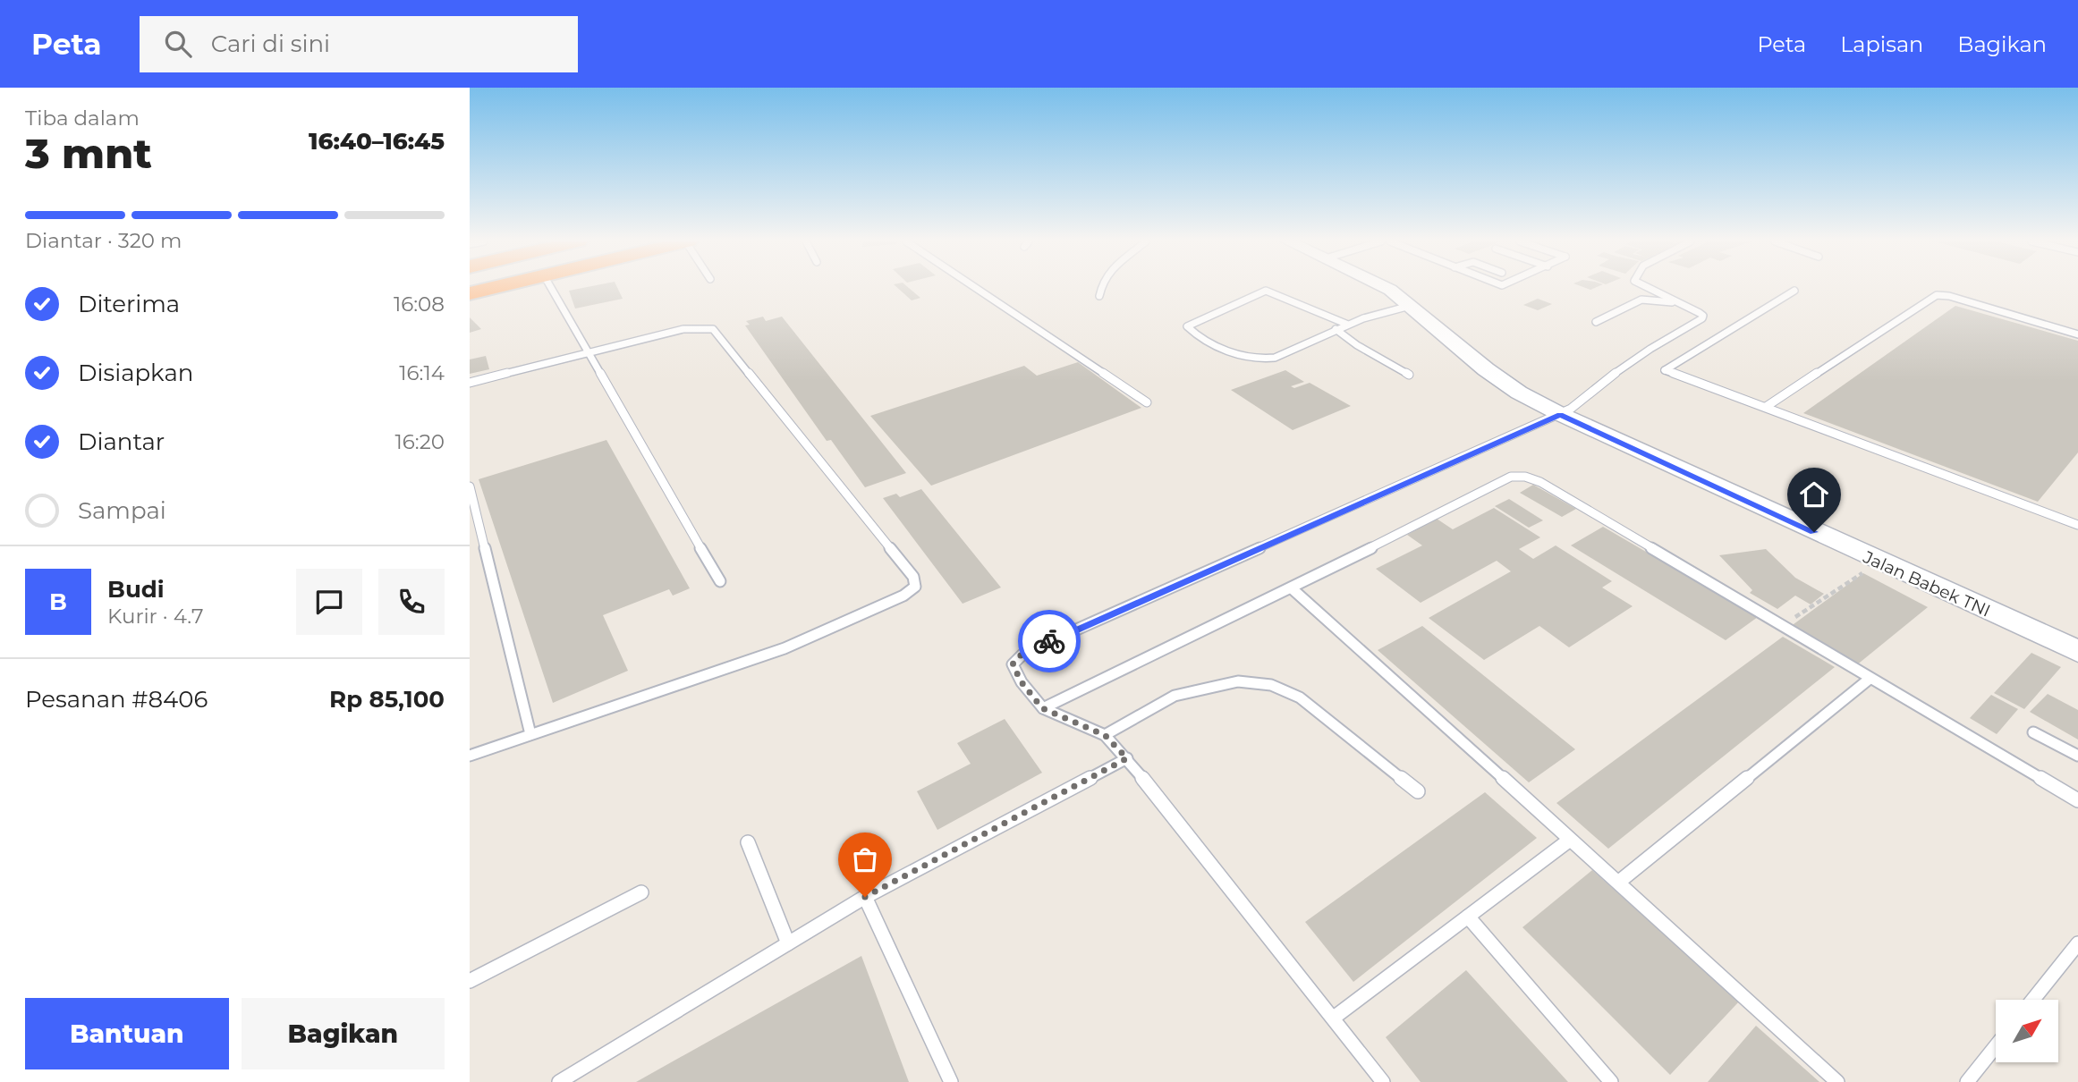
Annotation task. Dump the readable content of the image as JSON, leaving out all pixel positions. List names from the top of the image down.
{
  "streets": {
    "street": ["Jalan Babek TNI"]
  },
  "north": "top right",
  "page": {
    "header": "Peta",
    "search": "Cari di sini",
    "nav": ["Peta", "Lapisan", "Bagikan"],
    "heading": ["3 mnt", "Tiba dalam", "16:40–16:45"],
    "panel": [
      "Budi",
      "Kurir · 4.7",
      "Pesanan #8406",
      "Rp 85,100"
    ],
    "bar": "Diantar · 320 m",
    "list": [
      ["Diterima", "16:08"],
      ["Disiapkan", "16:14"],
      ["Diantar", "16:20"],
      "Sampai"
    ],
    "round": "B",
    "buttons": ["Bantuan", "Bagikan"]
  }
}
